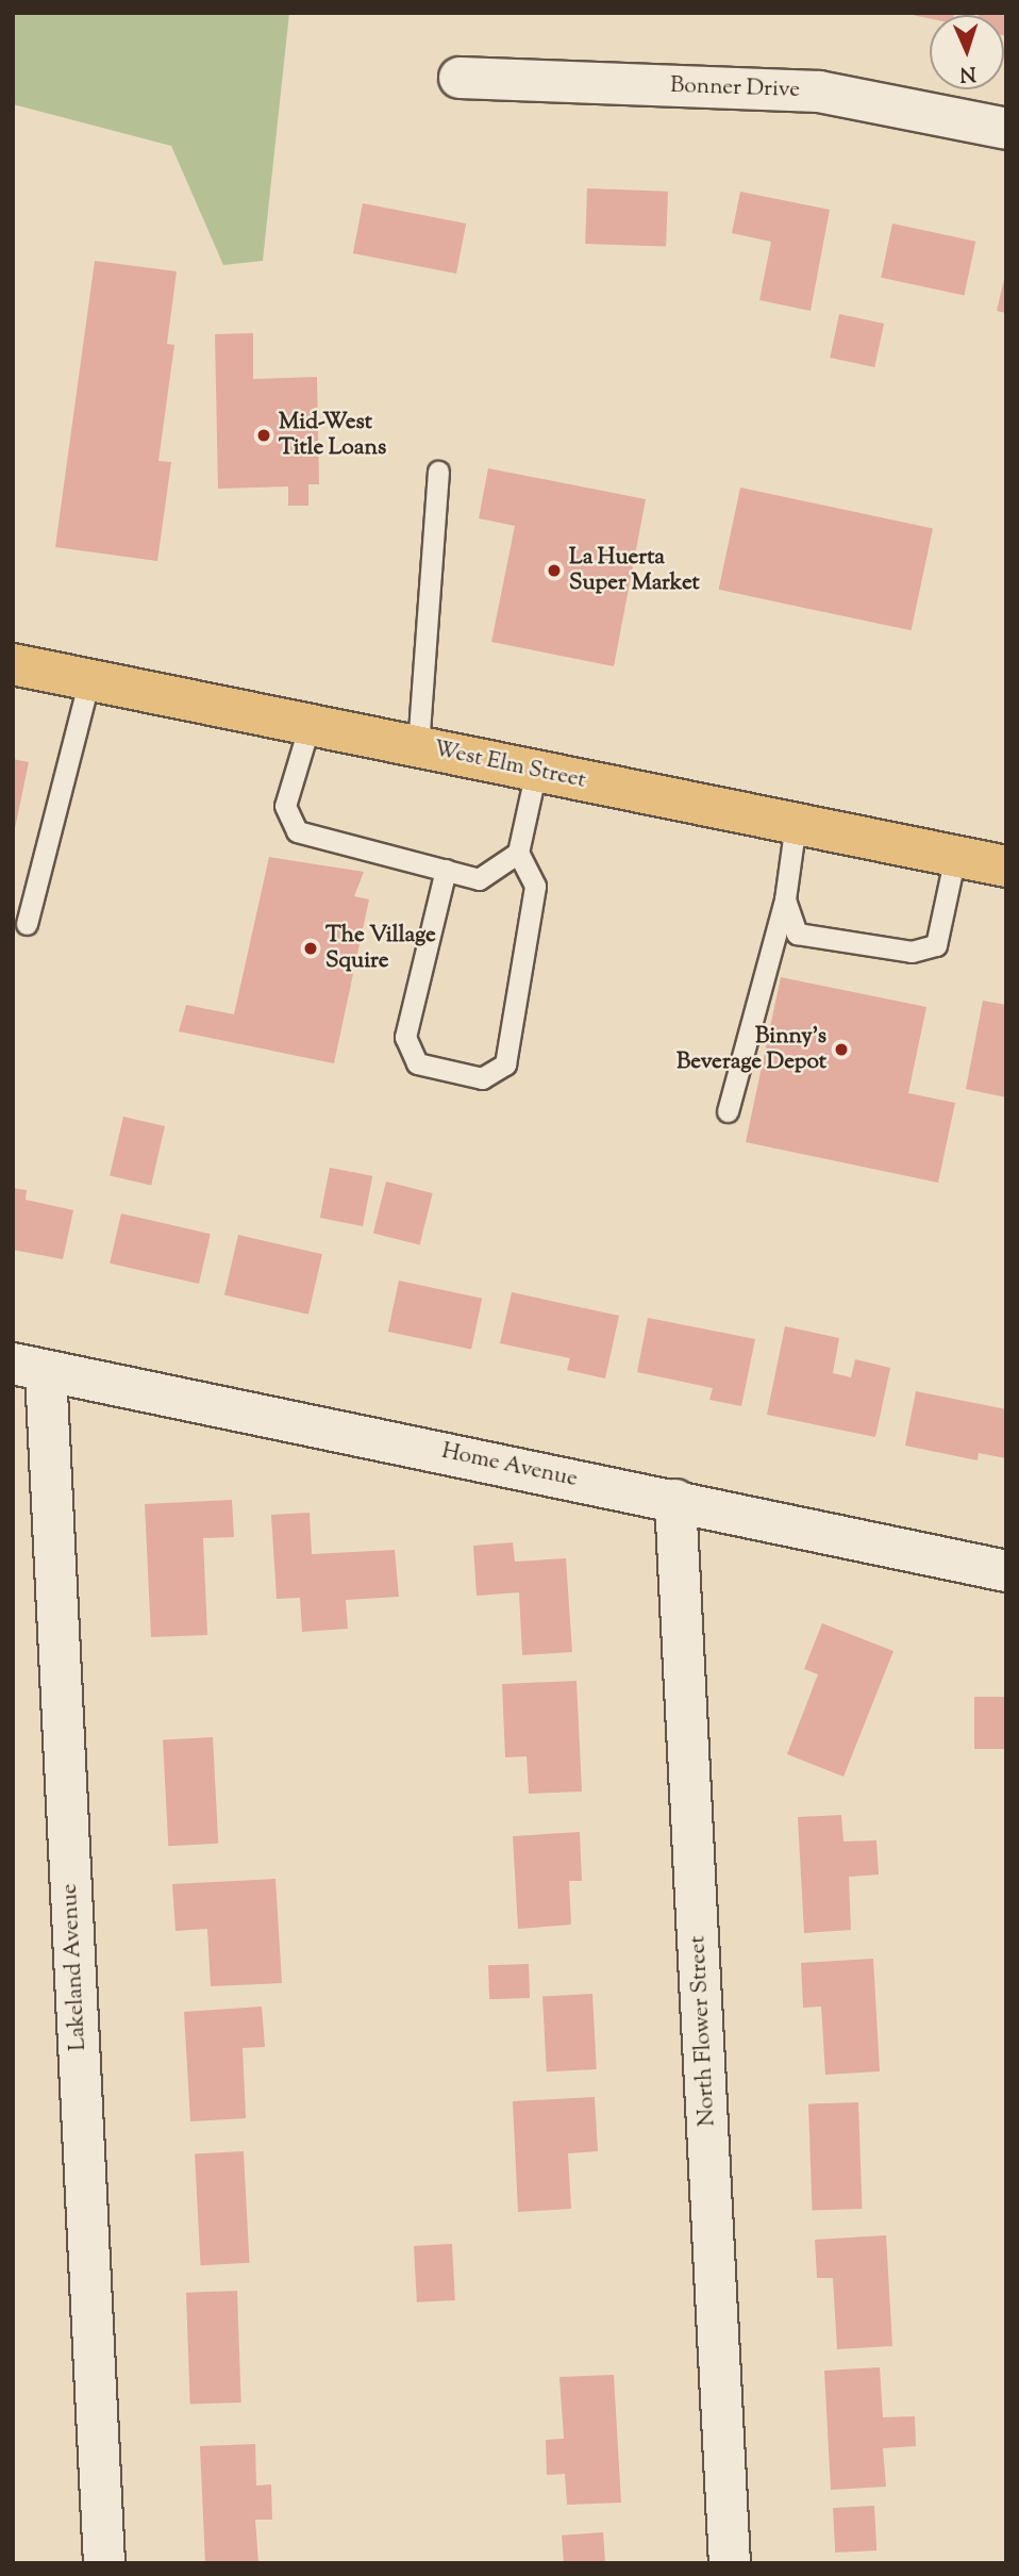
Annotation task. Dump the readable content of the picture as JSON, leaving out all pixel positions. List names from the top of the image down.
{
  "streets": {
    "main road": ["West Elm Street"],
    "street": [
      "Bonner Drive",
      "Home Avenue",
      "Lakeland Avenue",
      "North Flower Street"
    ]
  },
  "crossings": [
    ["Home Avenue", "Lakeland Avenue"],
    ["Home Avenue", "North Flower Street"]
  ],
  "places": [
    "Mid-West Title Loans",
    "La Huerta Super Market",
    "The Village Squire",
    "Binny's Beverage Depot"
  ],
  "north": "bottom"
}
